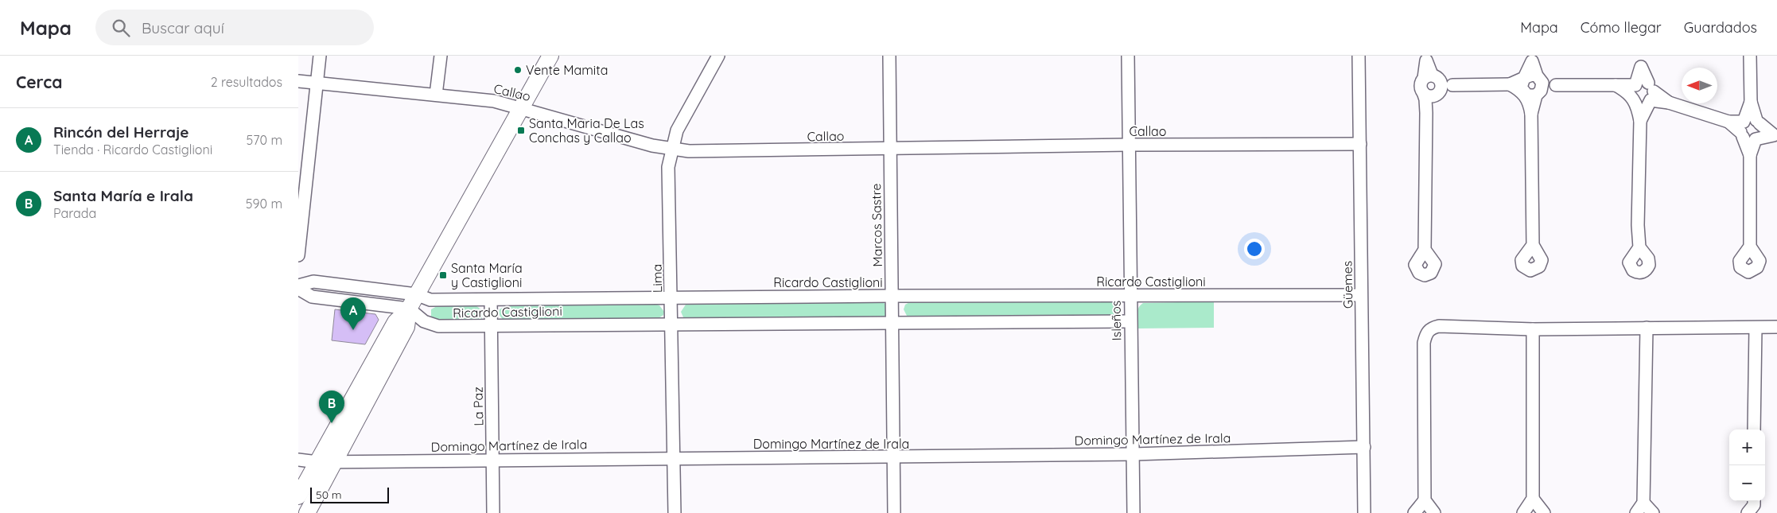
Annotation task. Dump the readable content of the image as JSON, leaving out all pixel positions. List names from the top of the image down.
{
  "streets": {
    "street": [
      "Callao",
      "Marcos Sastre",
      "Lima",
      "Ricardo Castiglioni",
      "Güemes",
      "Isleños",
      "La Paz",
      "Domingo Martínez de Irala"
    ]
  },
  "crossings": [
    ["Callao", "Marcos Sastre"],
    ["Callao", "Lima"],
    ["Callao", "Güemes"],
    ["Callao", "Isleños"],
    ["Marcos Sastre", "Ricardo Castiglioni"],
    ["Marcos Sastre", "Domingo Martínez de Irala"],
    ["Lima", "Ricardo Castiglioni"],
    ["Lima", "Domingo Martínez de Irala"],
    ["Ricardo Castiglioni", "Güemes"],
    ["Ricardo Castiglioni", "Isleños"],
    ["Ricardo Castiglioni", "La Paz"],
    ["Güemes", "Domingo Martínez de Irala"],
    ["Isleños", "Domingo Martínez de Irala"],
    ["La Paz", "Domingo Martínez de Irala"]
  ],
  "places": {
    "other": ["Vente Mamita"],
    "transit": ["Santa Maria De Las Conchas y Callao", "Santa María y Castiglioni"]
  },
  "scale_bar": "50 m",
  "north": "left",
  "page": {
    "header": "Mapa",
    "search": "Buscar aquí",
    "nav": ["Mapa", "Cómo llegar", "Guardados"],
    "heading": ["Cerca", "2 resultados"],
    "list": [
      {
        "mark": "A",
        "name": "Rincón del Herraje",
        "note": "Tienda · Ricardo Castiglioni",
        "value": "570 m"
      },
      {
        "mark": "B",
        "name": "Santa María e Irala",
        "note": "Parada",
        "value": "590 m"
      }
    ],
    "pins": ["A", "B"],
    "map_buttons": ["+", "−"],
    "scale": "50 m"
  }
}
